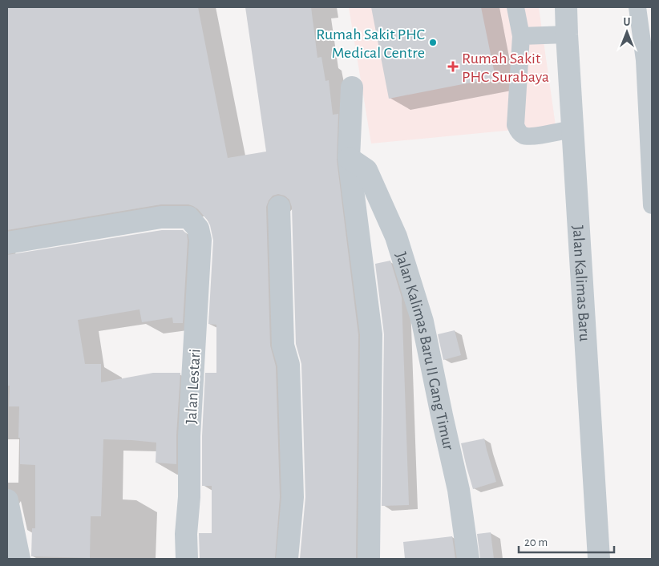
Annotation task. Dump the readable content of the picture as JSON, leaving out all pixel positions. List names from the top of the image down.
{
  "streets": {
    "street": ["Jalan Kalimas Baru", "Jalan Kalimas Baru II Gang Timur", "Jalan Lestari"]
  },
  "places": {
    "other": ["Rumah Sakit PHC Medical Centre"],
    "health": ["Rumah Sakit PHC Surabaya"]
  },
  "scale_bar": "20 m",
  "north": "top"
}
